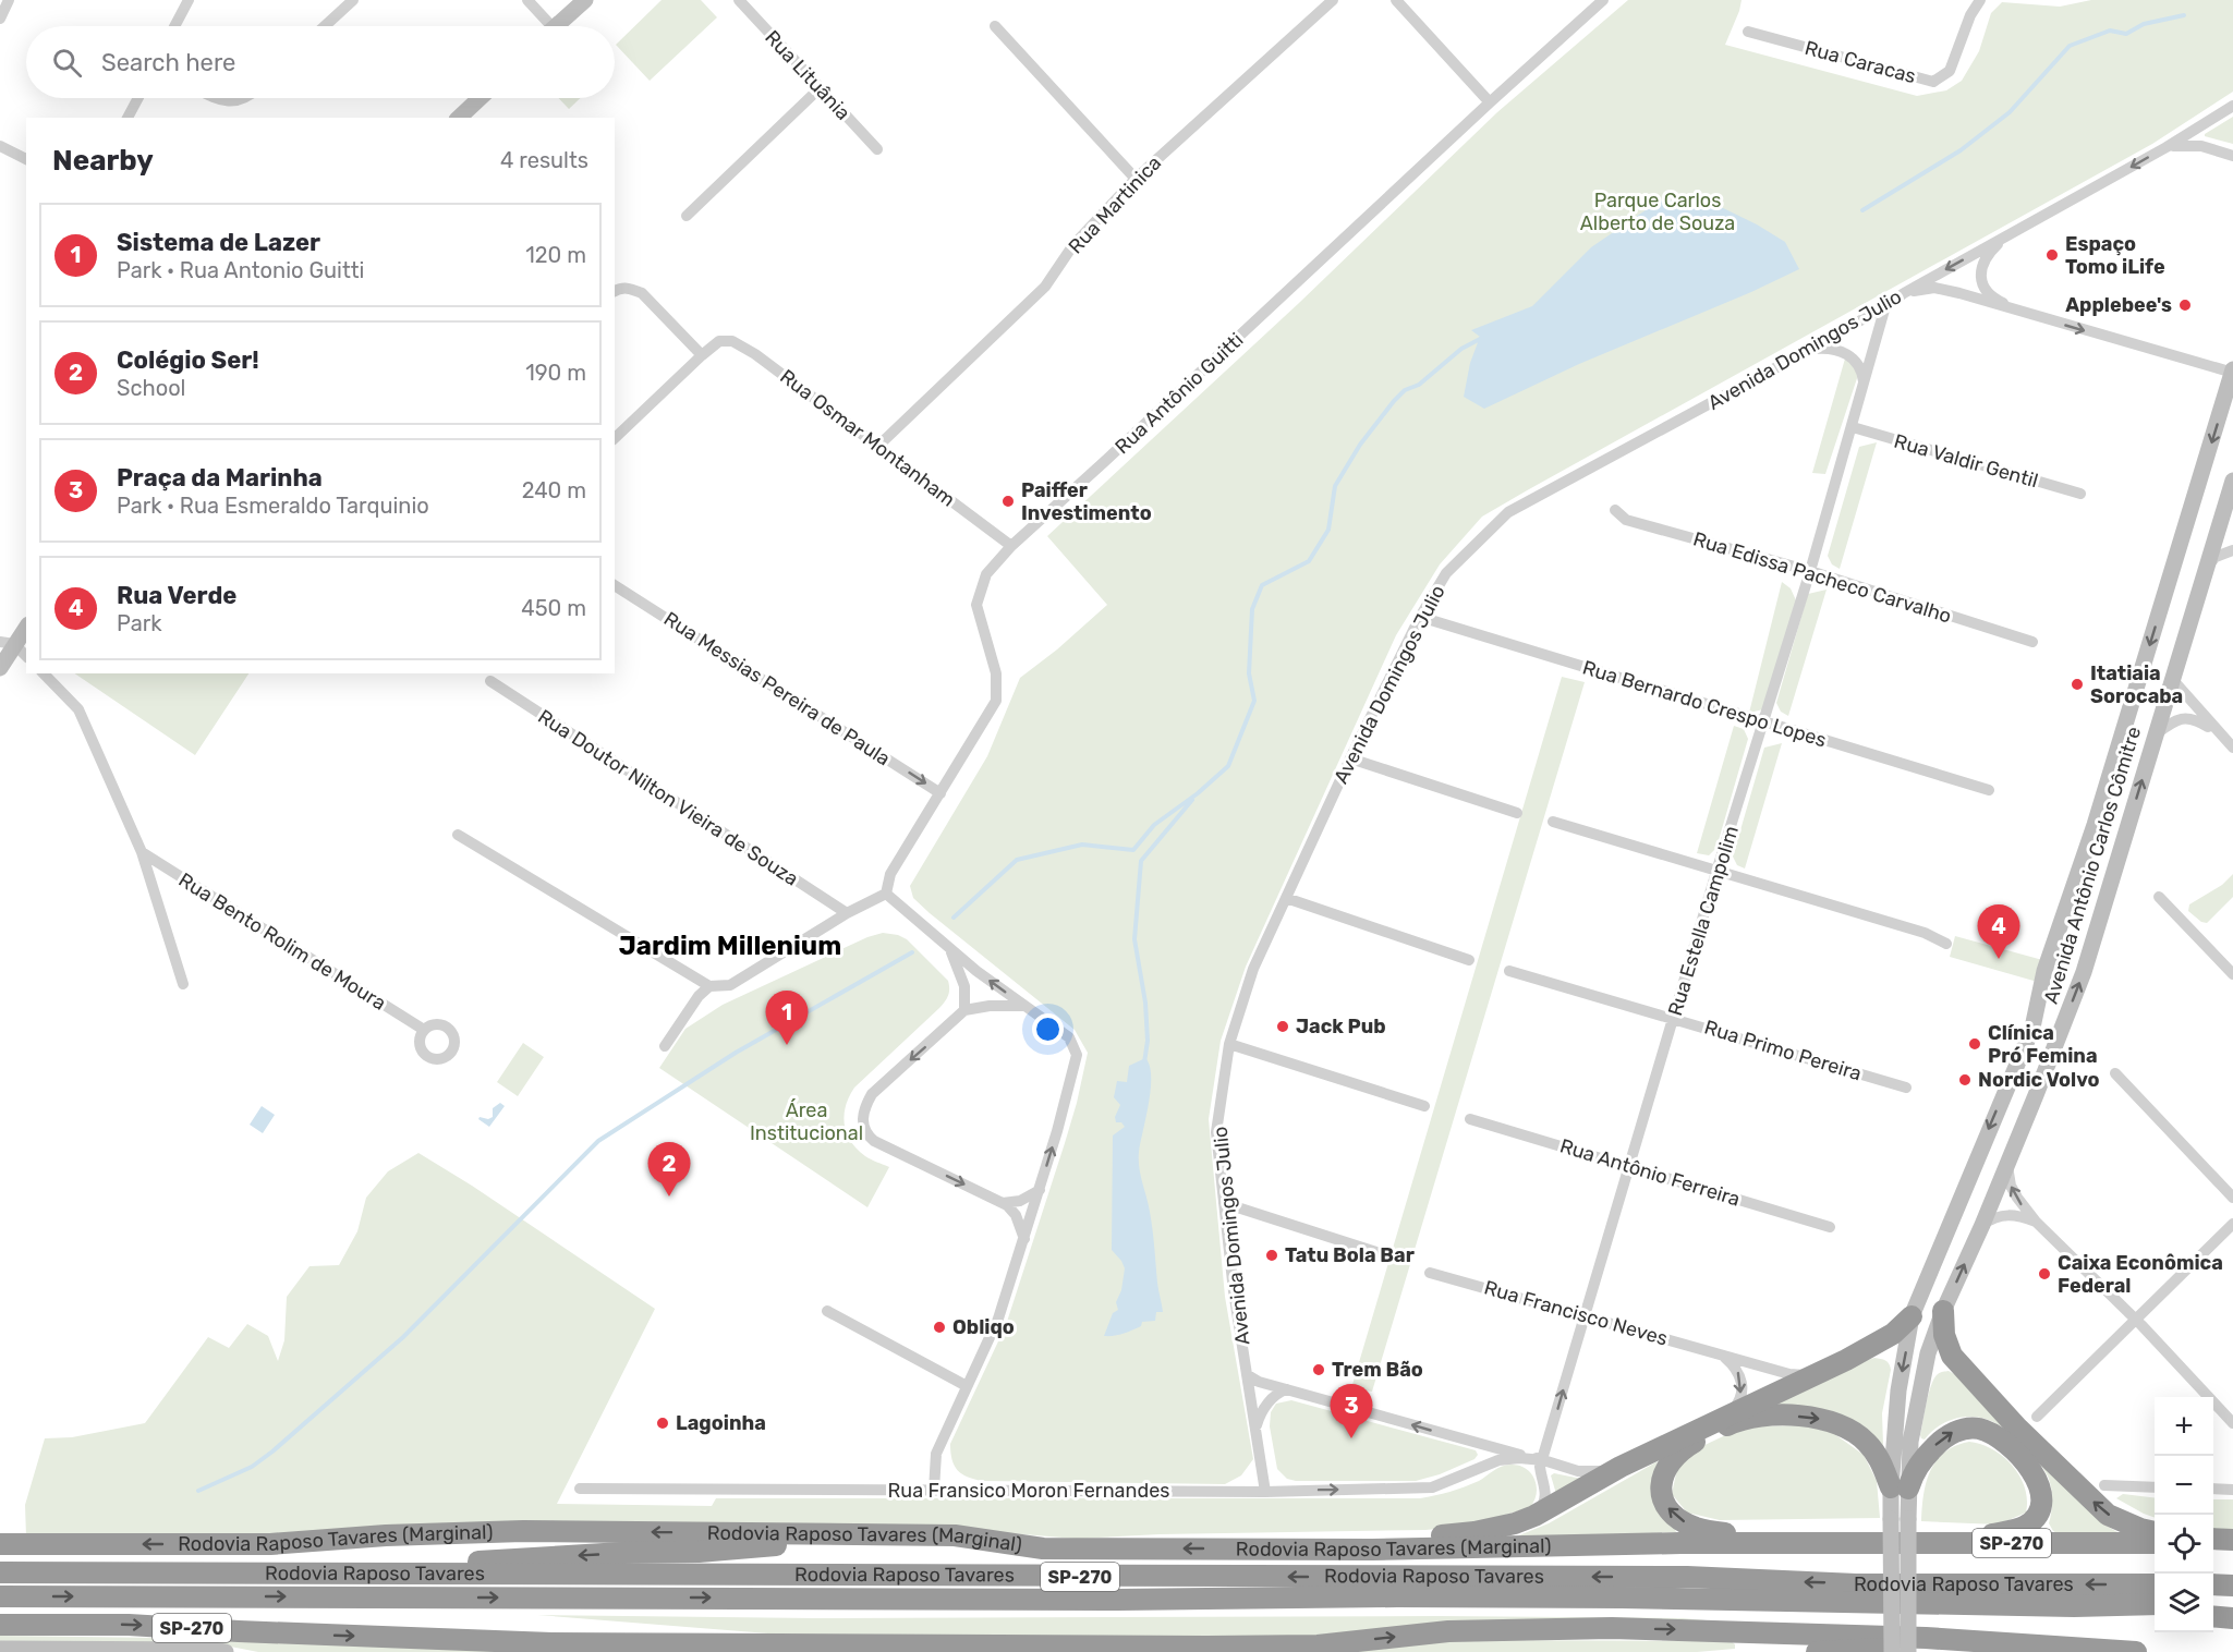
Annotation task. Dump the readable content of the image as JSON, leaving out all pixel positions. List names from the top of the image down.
{
  "streets": {
    "highway": ["Rodovia Raposo Tavares (Marginal)", "SP-270", "Rodovia Raposo Tavares"],
    "main road": ["Avenida Antônio Carlos Cômitre"],
    "street": [
      "Rua Caracas",
      "Rua Lituânia",
      "Rua Martinica",
      "Avenida Domingos Julio",
      "Rua Antônio Guitti",
      "Rua Osmar Montanham",
      "Rua Valdir Gentil",
      "Rua Edissa Pacheco Carvalho",
      "Rua Messias Pereira de Paula",
      "Rua Bernardo Crespo Lopes",
      "Rua Doutor Nilton Vieira de Souza",
      "Rua Estella Campolim",
      "Rua Bento Rolim de Moura",
      "Rua Primo Pereira",
      "Rua Antônio Ferreira",
      "Rua Francisco Neves",
      "Rua Fransico Moron Fernandes"
    ]
  },
  "crossings": [
    ["Rua Martinica", "Rua Osmar Montanham"],
    ["Avenida Domingos Julio", "Rua Bernardo Crespo Lopes"],
    ["Avenida Domingos Julio", "Rua Estella Campolim"],
    ["Avenida Domingos Julio", "Rua Fransico Moron Fernandes"],
    ["Rua Antônio Guitti", "Rua Osmar Montanham"],
    ["Rua Antônio Guitti", "Rua Messias Pereira de Paula"],
    ["Rua Valdir Gentil", "Rua Estella Campolim"],
    ["Rua Edissa Pacheco Carvalho", "Rua Estella Campolim"],
    ["Rua Bernardo Crespo Lopes", "Rua Estella Campolim"],
    ["Rua Estella Campolim", "Rua Primo Pereira"],
    ["Rua Estella Campolim", "Rua Antônio Ferreira"],
    ["Rua Estella Campolim", "Rua Francisco Neves"],
    ["Rua Estella Campolim", "Rua Fransico Moron Fernandes"],
    ["Rodovia Raposo Tavares (Marginal)", "SP-270"]
  ],
  "one_way": ["Rua Messias Pereira de Paula"],
  "districts": ["Jardim Millenium"],
  "parks": ["Parque Carlos Alberto de Souza", "Área Institucional"],
  "places": [
    "Espaço Tomo iLife",
    "Applebee's",
    "Paiffer Investimento",
    "Itatiaia Sorocaba",
    "Jack Pub",
    "Clínica Pró Femina",
    "Nordic Volvo",
    "Tatu Bola Bar",
    "Caixa Econômica Federal",
    "Obliqo",
    "Trem Bão",
    "Lagoinha"
  ],
  "page": {
    "search": "Search here",
    "heading": ["Nearby", "4 results"],
    "list": [
      {
        "mark": "1",
        "name": "Sistema de Lazer",
        "note": "Park · Rua Antonio Guitti",
        "value": "120 m"
      },
      {
        "mark": "2",
        "name": "Colégio Ser!",
        "note": "School",
        "value": "190 m"
      },
      {
        "mark": "3",
        "name": "Praça da Marinha",
        "note": "Park · Rua Esmeraldo Tarquinio",
        "value": "240 m"
      },
      {
        "mark": "4",
        "name": "Rua Verde",
        "note": "Park",
        "value": "450 m"
      }
    ],
    "pins": [
      "4",
      "1",
      "2",
      "3"
    ],
    "map_buttons": ["+", "−"]
  }
}
